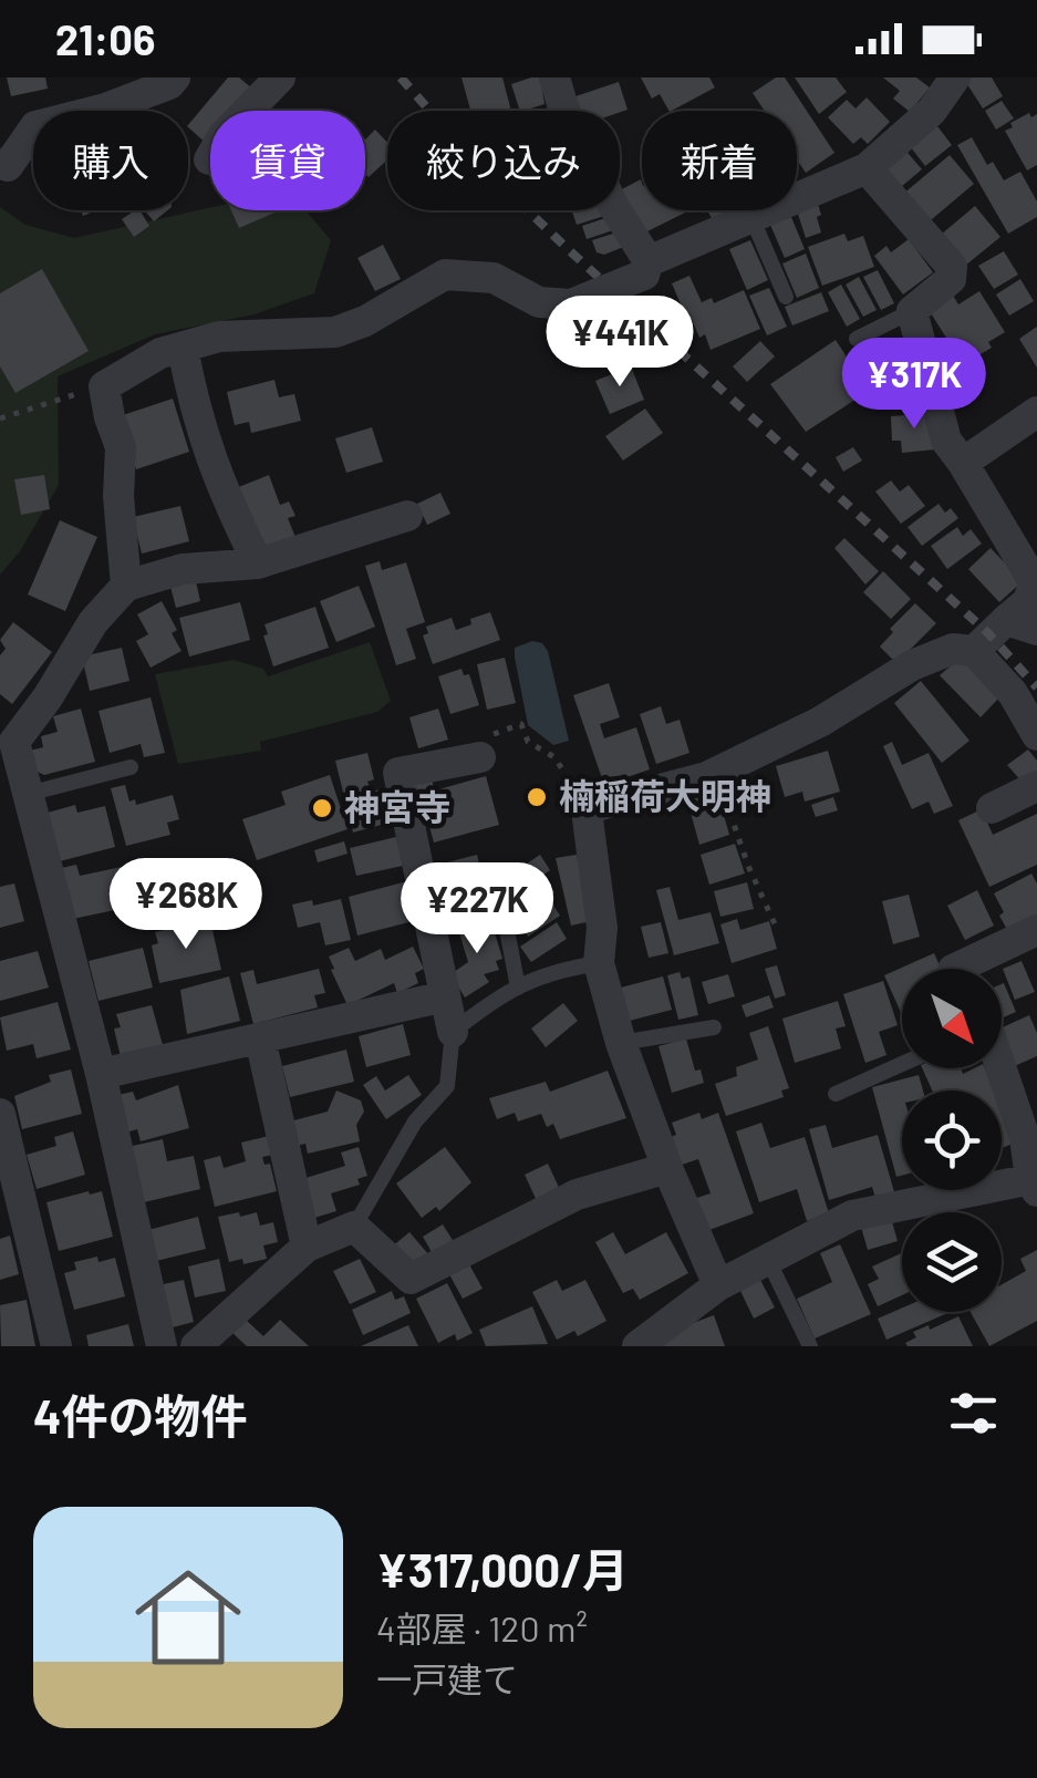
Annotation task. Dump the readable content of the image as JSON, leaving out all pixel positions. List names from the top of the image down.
{
  "places": ["楠稲荷大明神", "神宮寺"],
  "north": "bottom right",
  "page": {
    "status": "21:06",
    "chip": [
      "購入",
      "賃貸",
      "絞り込み",
      "新着"
    ],
    "price": [
      "¥441K",
      "¥317K",
      "¥268K",
      "¥227K"
    ],
    "heading": "4件の物件",
    "list": [
      {
        "name": "¥317,000/月",
        "note": "4部屋 · 120 m² · 一戸建て"
      }
    ]
  }
}
